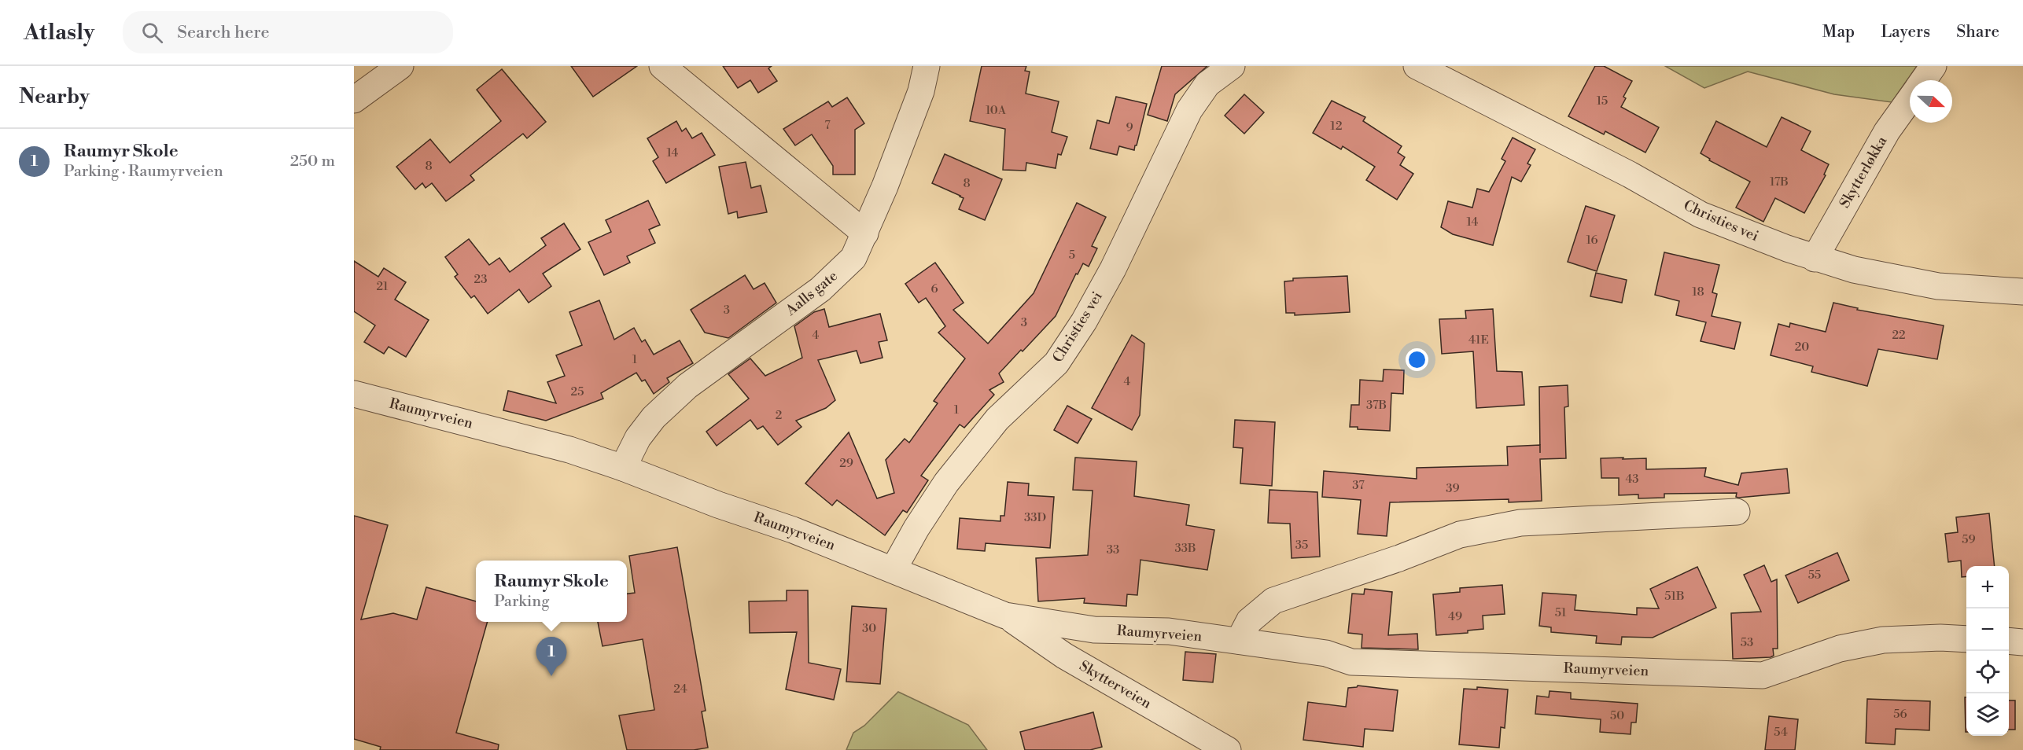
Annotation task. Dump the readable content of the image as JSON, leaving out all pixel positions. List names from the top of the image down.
{
  "streets": {
    "street": [
      "Skytterløkka",
      "Christies vei",
      "Aalls gate",
      "Raumyrveien",
      "Skytterveien"
    ]
  },
  "crossings": [
    ["Skytterløkka", "Christies vei"],
    ["Christies vei", "Raumyrveien"],
    ["Aalls gate", "Raumyrveien"],
    ["Raumyrveien", "Skytterveien"]
  ],
  "house_numbers": [
    "15",
    "10A",
    "7",
    "12",
    "9",
    "14",
    "8",
    "17B",
    "8",
    "14",
    "16",
    "5",
    "23",
    "21",
    "6",
    "18",
    "3",
    "3",
    "4",
    "22",
    "41E",
    "20",
    "1",
    "4",
    "25",
    "37B",
    "1",
    "2",
    "29",
    "43",
    "37",
    "39",
    "33D",
    "59",
    "35",
    "33B",
    "33",
    "55",
    "51B",
    "51",
    "49",
    "30",
    "53",
    "24",
    "56",
    "50",
    "54"
  ],
  "north": "right",
  "page": {
    "header": "Atlasly",
    "search": "Search here",
    "nav": ["Map", "Layers", "Share"],
    "heading": "Nearby",
    "list": [
      {
        "mark": "1",
        "name": "Raumyr Skole",
        "note": "Parking · Raumyrveien",
        "value": "250 m"
      }
    ],
    "popup": ["Raumyr Skole", "Parking"],
    "map_buttons": ["+", "−"],
    "pins": "1"
  }
}
